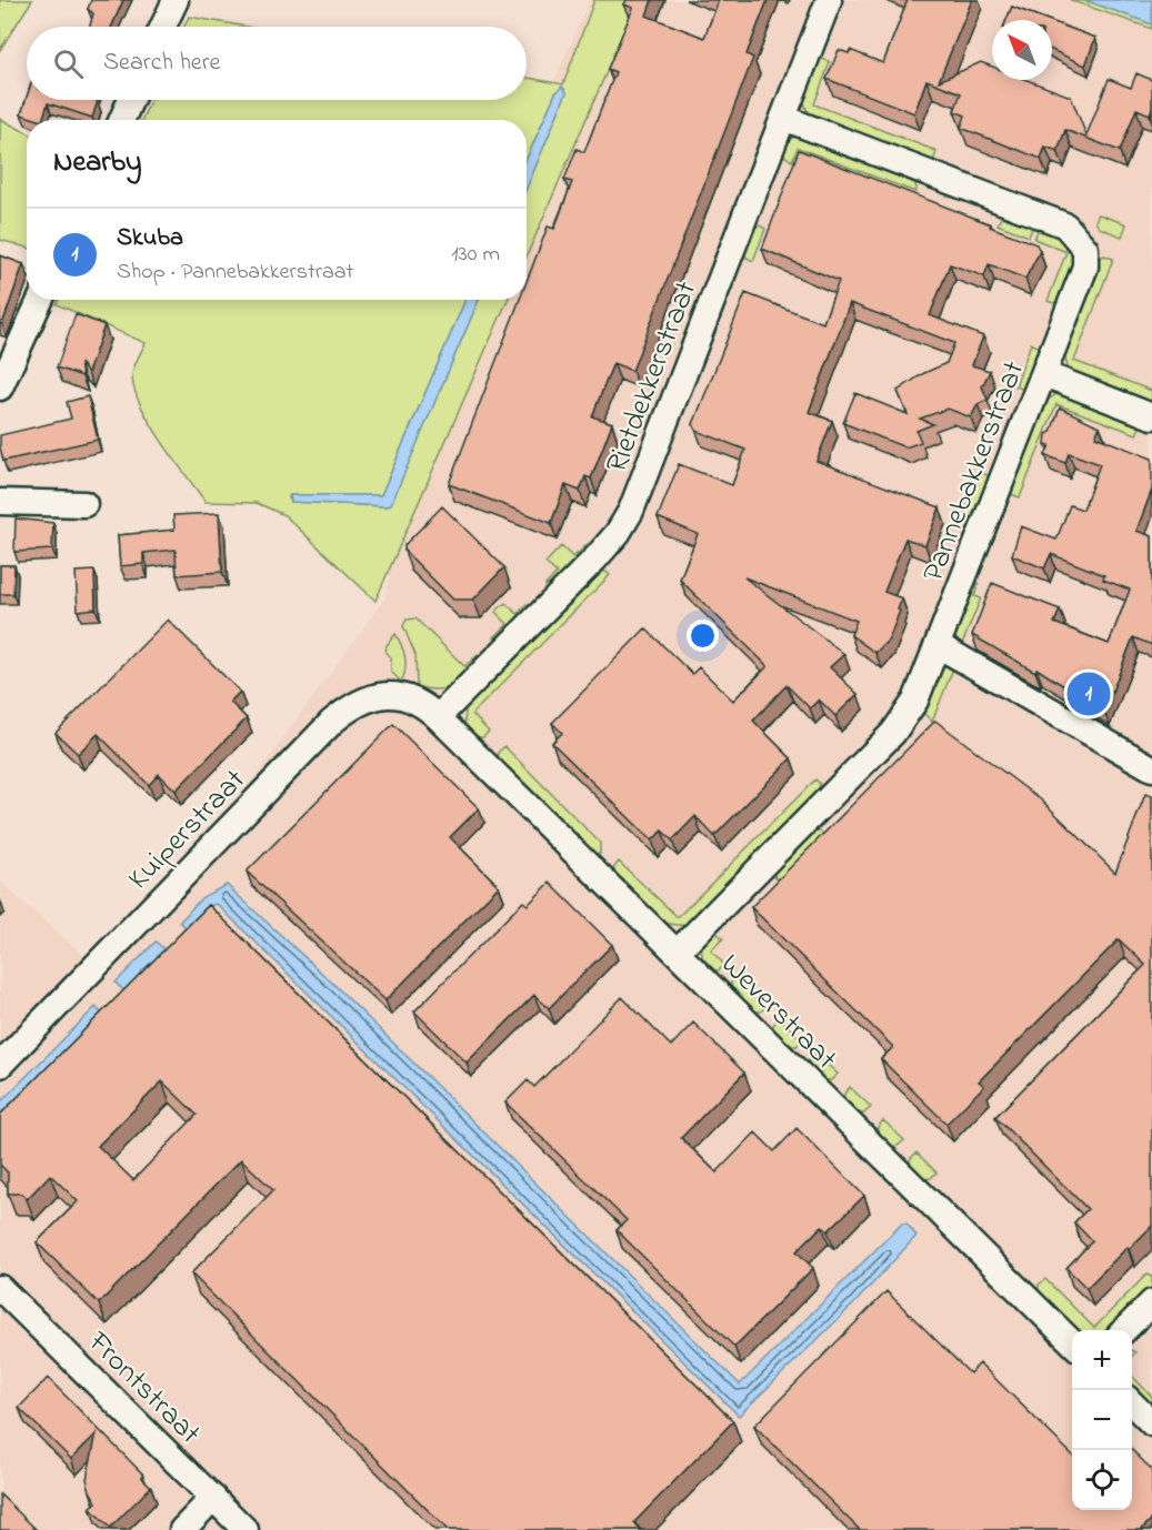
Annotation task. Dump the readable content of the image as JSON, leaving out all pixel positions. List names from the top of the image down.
{
  "streets": {
    "street": [
      "Rietdekkerstraat",
      "Pannebakkerstraat",
      "Kuiperstraat",
      "Weverstraat",
      "Frontstraat"
    ]
  },
  "crossings": [
    ["Rietdekkerstraat", "Pannebakkerstraat"],
    ["Rietdekkerstraat", "Kuiperstraat"],
    ["Rietdekkerstraat", "Weverstraat"],
    ["Pannebakkerstraat", "Weverstraat"],
    ["Kuiperstraat", "Weverstraat"]
  ],
  "north": "top left",
  "page": {
    "search": "Search here",
    "heading": "Nearby",
    "list": [
      {
        "mark": "1",
        "name": "Skuba",
        "note": "Shop · Pannebakkerstraat",
        "value": "130 m"
      }
    ],
    "pins": "1",
    "map_buttons": ["+", "−"]
  }
}
